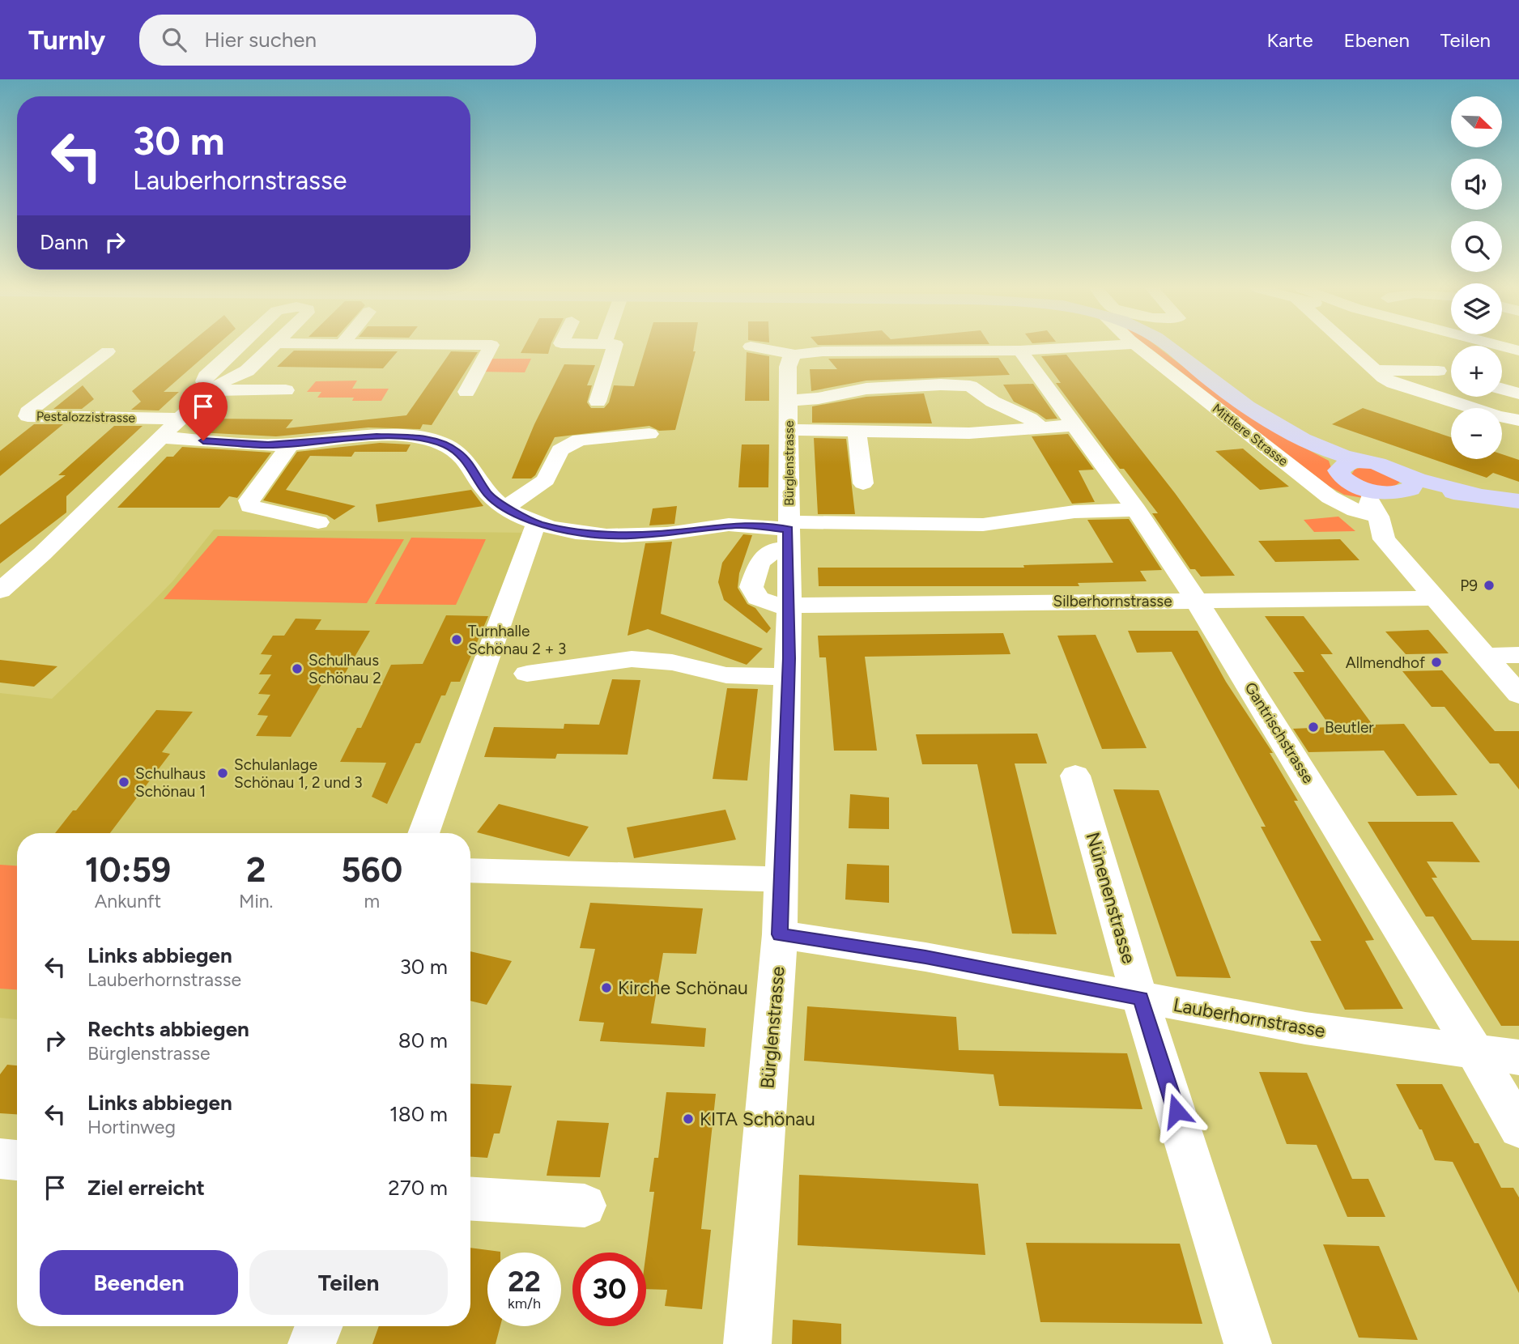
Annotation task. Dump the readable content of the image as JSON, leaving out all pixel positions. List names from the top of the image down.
{
  "streets": {
    "street": [
      "Pestalozzistrasse",
      "Mittlere Strasse",
      "Bürglenstrasse",
      "Silberhornstrasse",
      "Gantrischstrasse",
      "Nünenenstrasse",
      "Lauberhornstrasse"
    ]
  },
  "crossings": [
    ["Bürglenstrasse", "Silberhornstrasse"],
    ["Bürglenstrasse", "Lauberhornstrasse"],
    ["Silberhornstrasse", "Gantrischstrasse"],
    ["Gantrischstrasse", "Lauberhornstrasse"],
    ["Nünenenstrasse", "Lauberhornstrasse"]
  ],
  "places": [
    "P9",
    "Turnhalle Schönau 2 + 3",
    "Allmendhof",
    "Schulhaus Schönau 2",
    "Beutler",
    "Schulanlage Schönau 1, 2 und 3",
    "Schulhaus Schönau 1",
    "Kirche Schönau",
    "KITA Schönau"
  ],
  "north": "bottom right",
  "page": {
    "header": "Turnly",
    "search": "Hier suchen",
    "nav": ["Karte", "Ebenen", "Teilen"],
    "map_buttons": ["+", "−"],
    "turn": ["30 m", "Lauberhornstrasse"],
    "then": "Dann",
    "eta": [
      "10:59",
      "Ankunft",
      "2",
      "Min.",
      "560",
      "m"
    ],
    "list": [
      {
        "name": "Links abbiegen",
        "note": "Lauberhornstrasse",
        "value": "30 m"
      },
      {
        "name": "Rechts abbiegen",
        "note": "Bürglenstrasse",
        "value": "80 m"
      },
      {
        "name": "Links abbiegen",
        "note": "Hortinweg",
        "value": "180 m"
      },
      {
        "name": "Ziel erreicht",
        "value": "270 m"
      }
    ],
    "buttons": ["Beenden", "Teilen"],
    "speed": "22 km/h",
    "limit": "30"
  }
}
